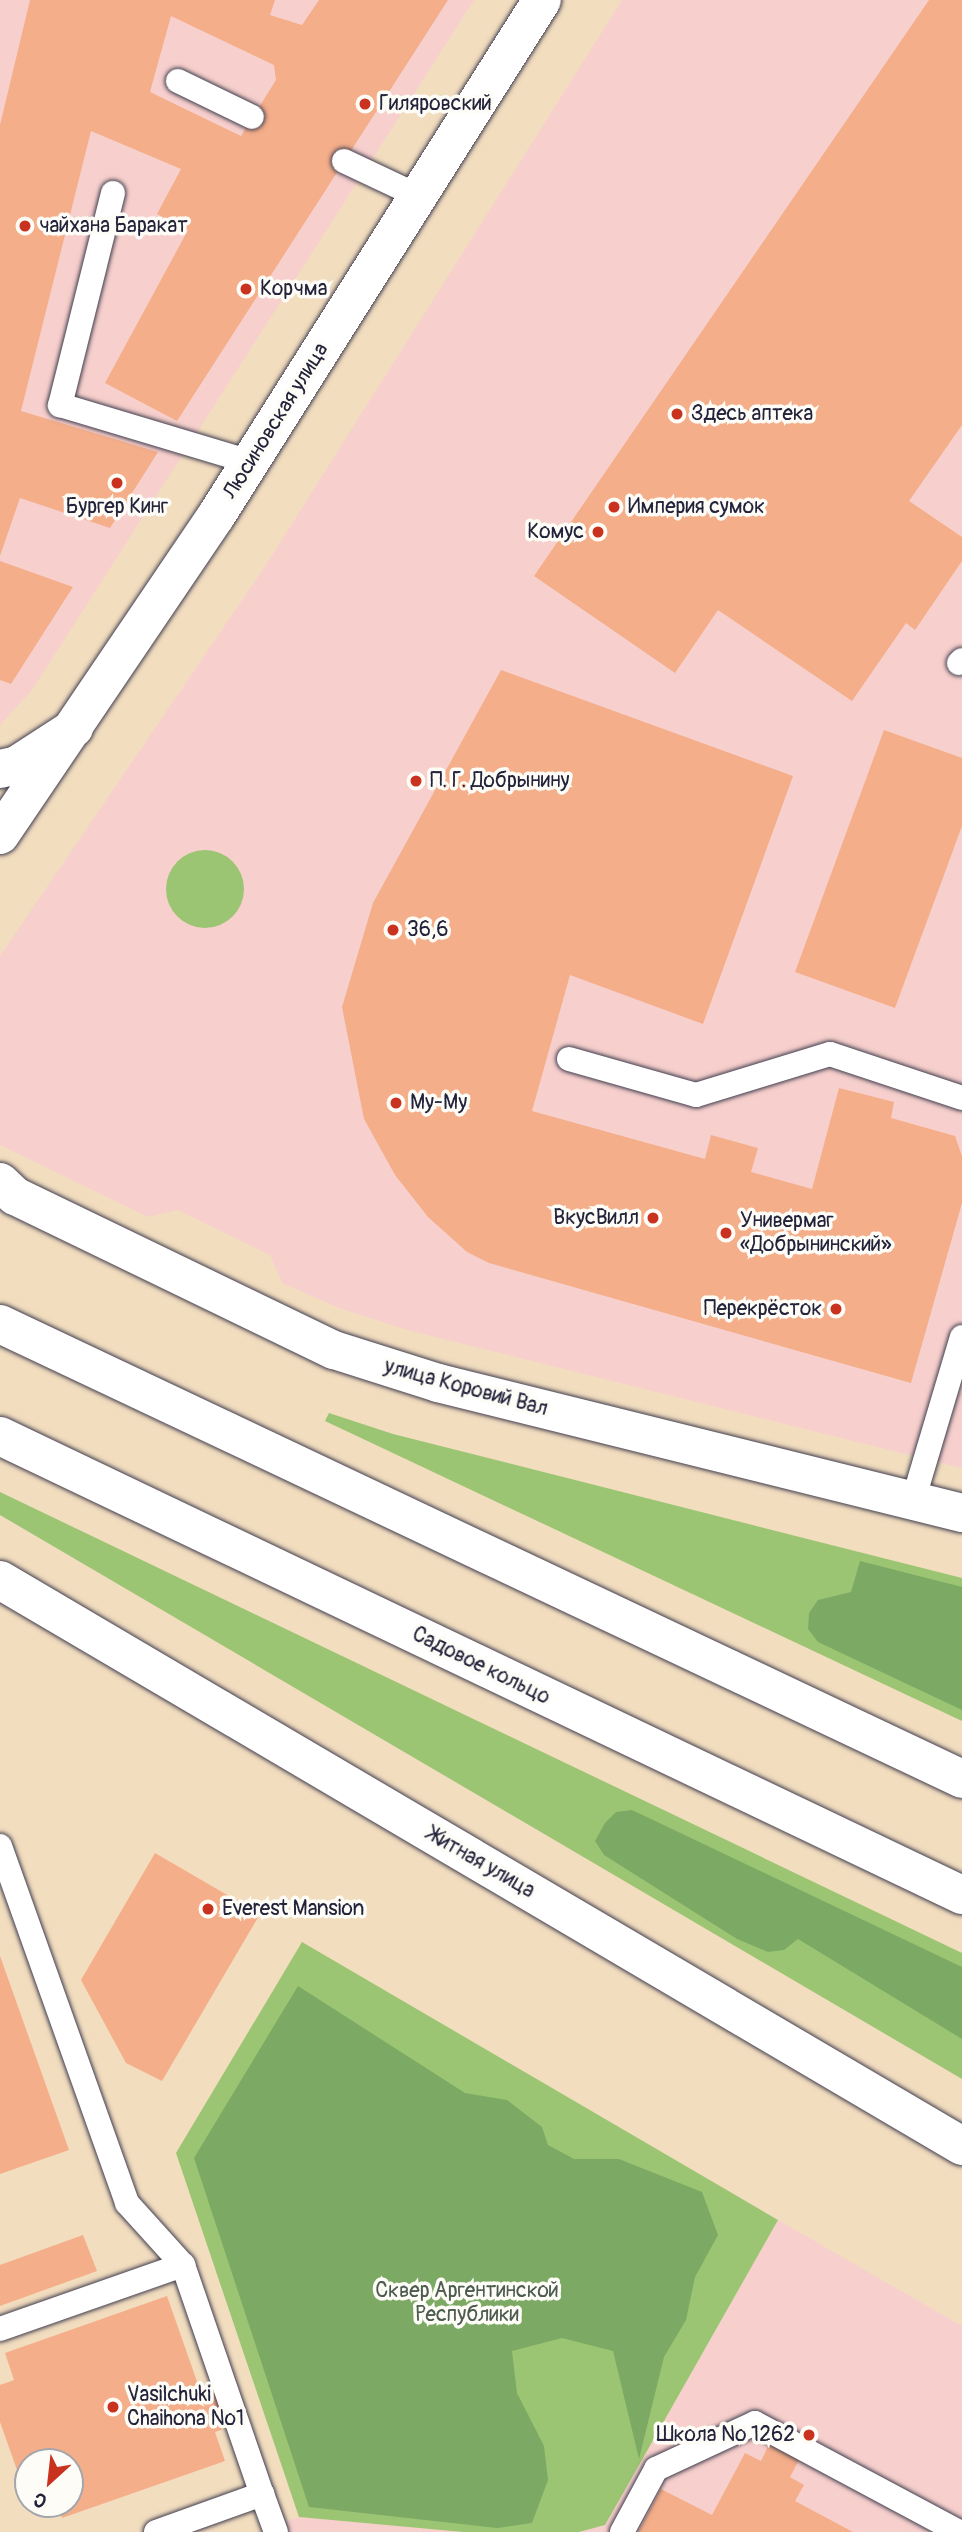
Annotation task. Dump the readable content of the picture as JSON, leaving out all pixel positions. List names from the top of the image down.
{
  "streets": {
    "main road": [
      "Люсиновская улица",
      "улица Коровий Вал",
      "Садовое кольцо",
      "Житная улица"
    ]
  },
  "parks": ["Сквер Аргентинской Республики"],
  "places": [
    "Гиляровский",
    "чайхана Баракат",
    "Корчма",
    "Здесь аптека",
    "Бургер Кинг",
    "Империя сумок",
    "Комус",
    "П. Г. Добрынину",
    "36,6",
    "Му-Му",
    "ВкусВилл",
    "Универмаг «Добрынинский»",
    "Перекрёсток",
    "Everest Mansion",
    "Vasilchuki Chaihona №1",
    "Школа № 1262"
  ],
  "north": "bottom left"
}
